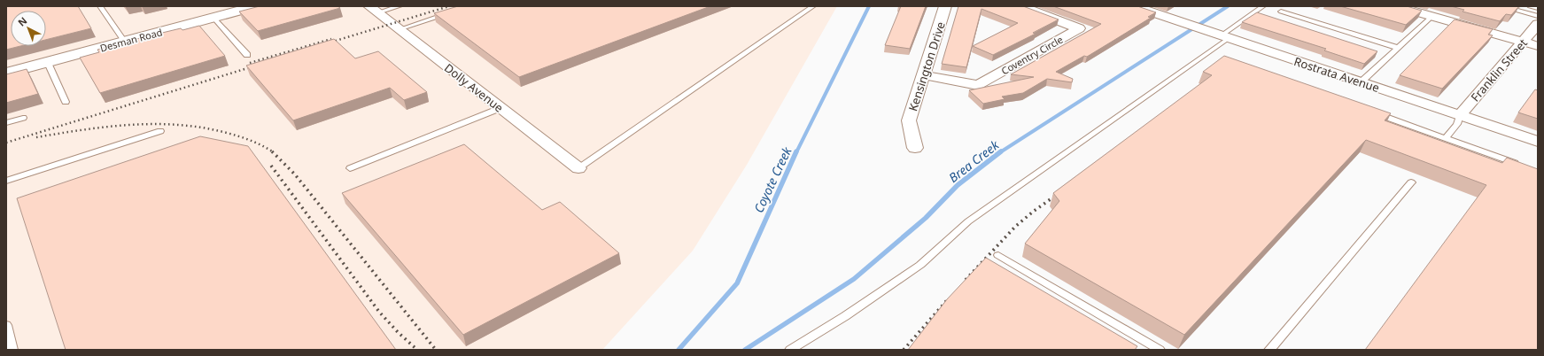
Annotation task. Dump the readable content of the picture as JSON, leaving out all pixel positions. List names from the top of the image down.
{
  "streets": {
    "street": [
      "Desman Road",
      "Coventry Circle",
      "Kensington Drive",
      "Franklin Street",
      "Rostrata Avenue",
      "Dolly Avenue"
    ]
  },
  "crossings": [
    ["Coventry Circle", "Kensington Drive"],
    ["Franklin Street", "Rostrata Avenue"]
  ],
  "water": ["Brea Creek", "Coyote Creek"],
  "north": "top left"
}
